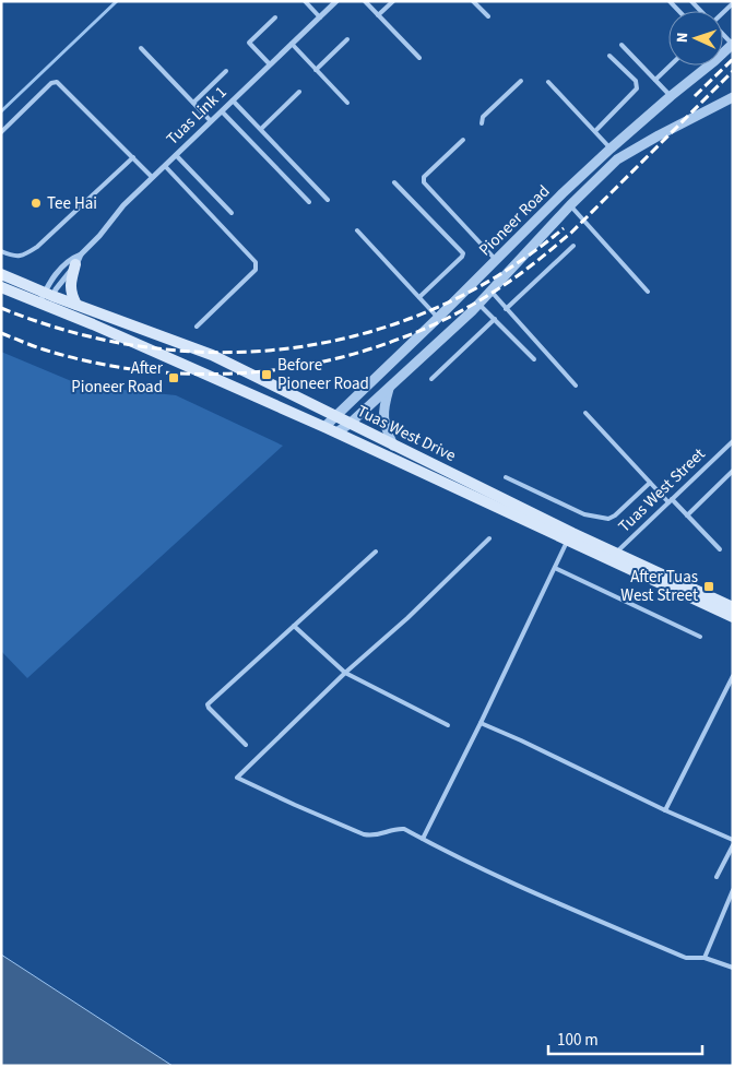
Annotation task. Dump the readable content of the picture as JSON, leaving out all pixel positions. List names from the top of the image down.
{
  "streets": {
    "main road": ["Tuas West Drive"],
    "street": ["Tuas Link 1", "Pioneer Road"],
    "lane": ["Tuas West Street"]
  },
  "crossings": [
    ["Tuas Link 1", "Tuas West Drive"],
    ["Pioneer Road", "Tuas West Drive"],
    ["Tuas West Drive", "Tuas West Street"]
  ],
  "places": {
    "other": ["Tee Hai"],
    "transit": ["Before Pioneer Road", "After Pioneer Road", "After Tuas West Street"]
  },
  "scale_bar": "100 m",
  "north": "left"
}
